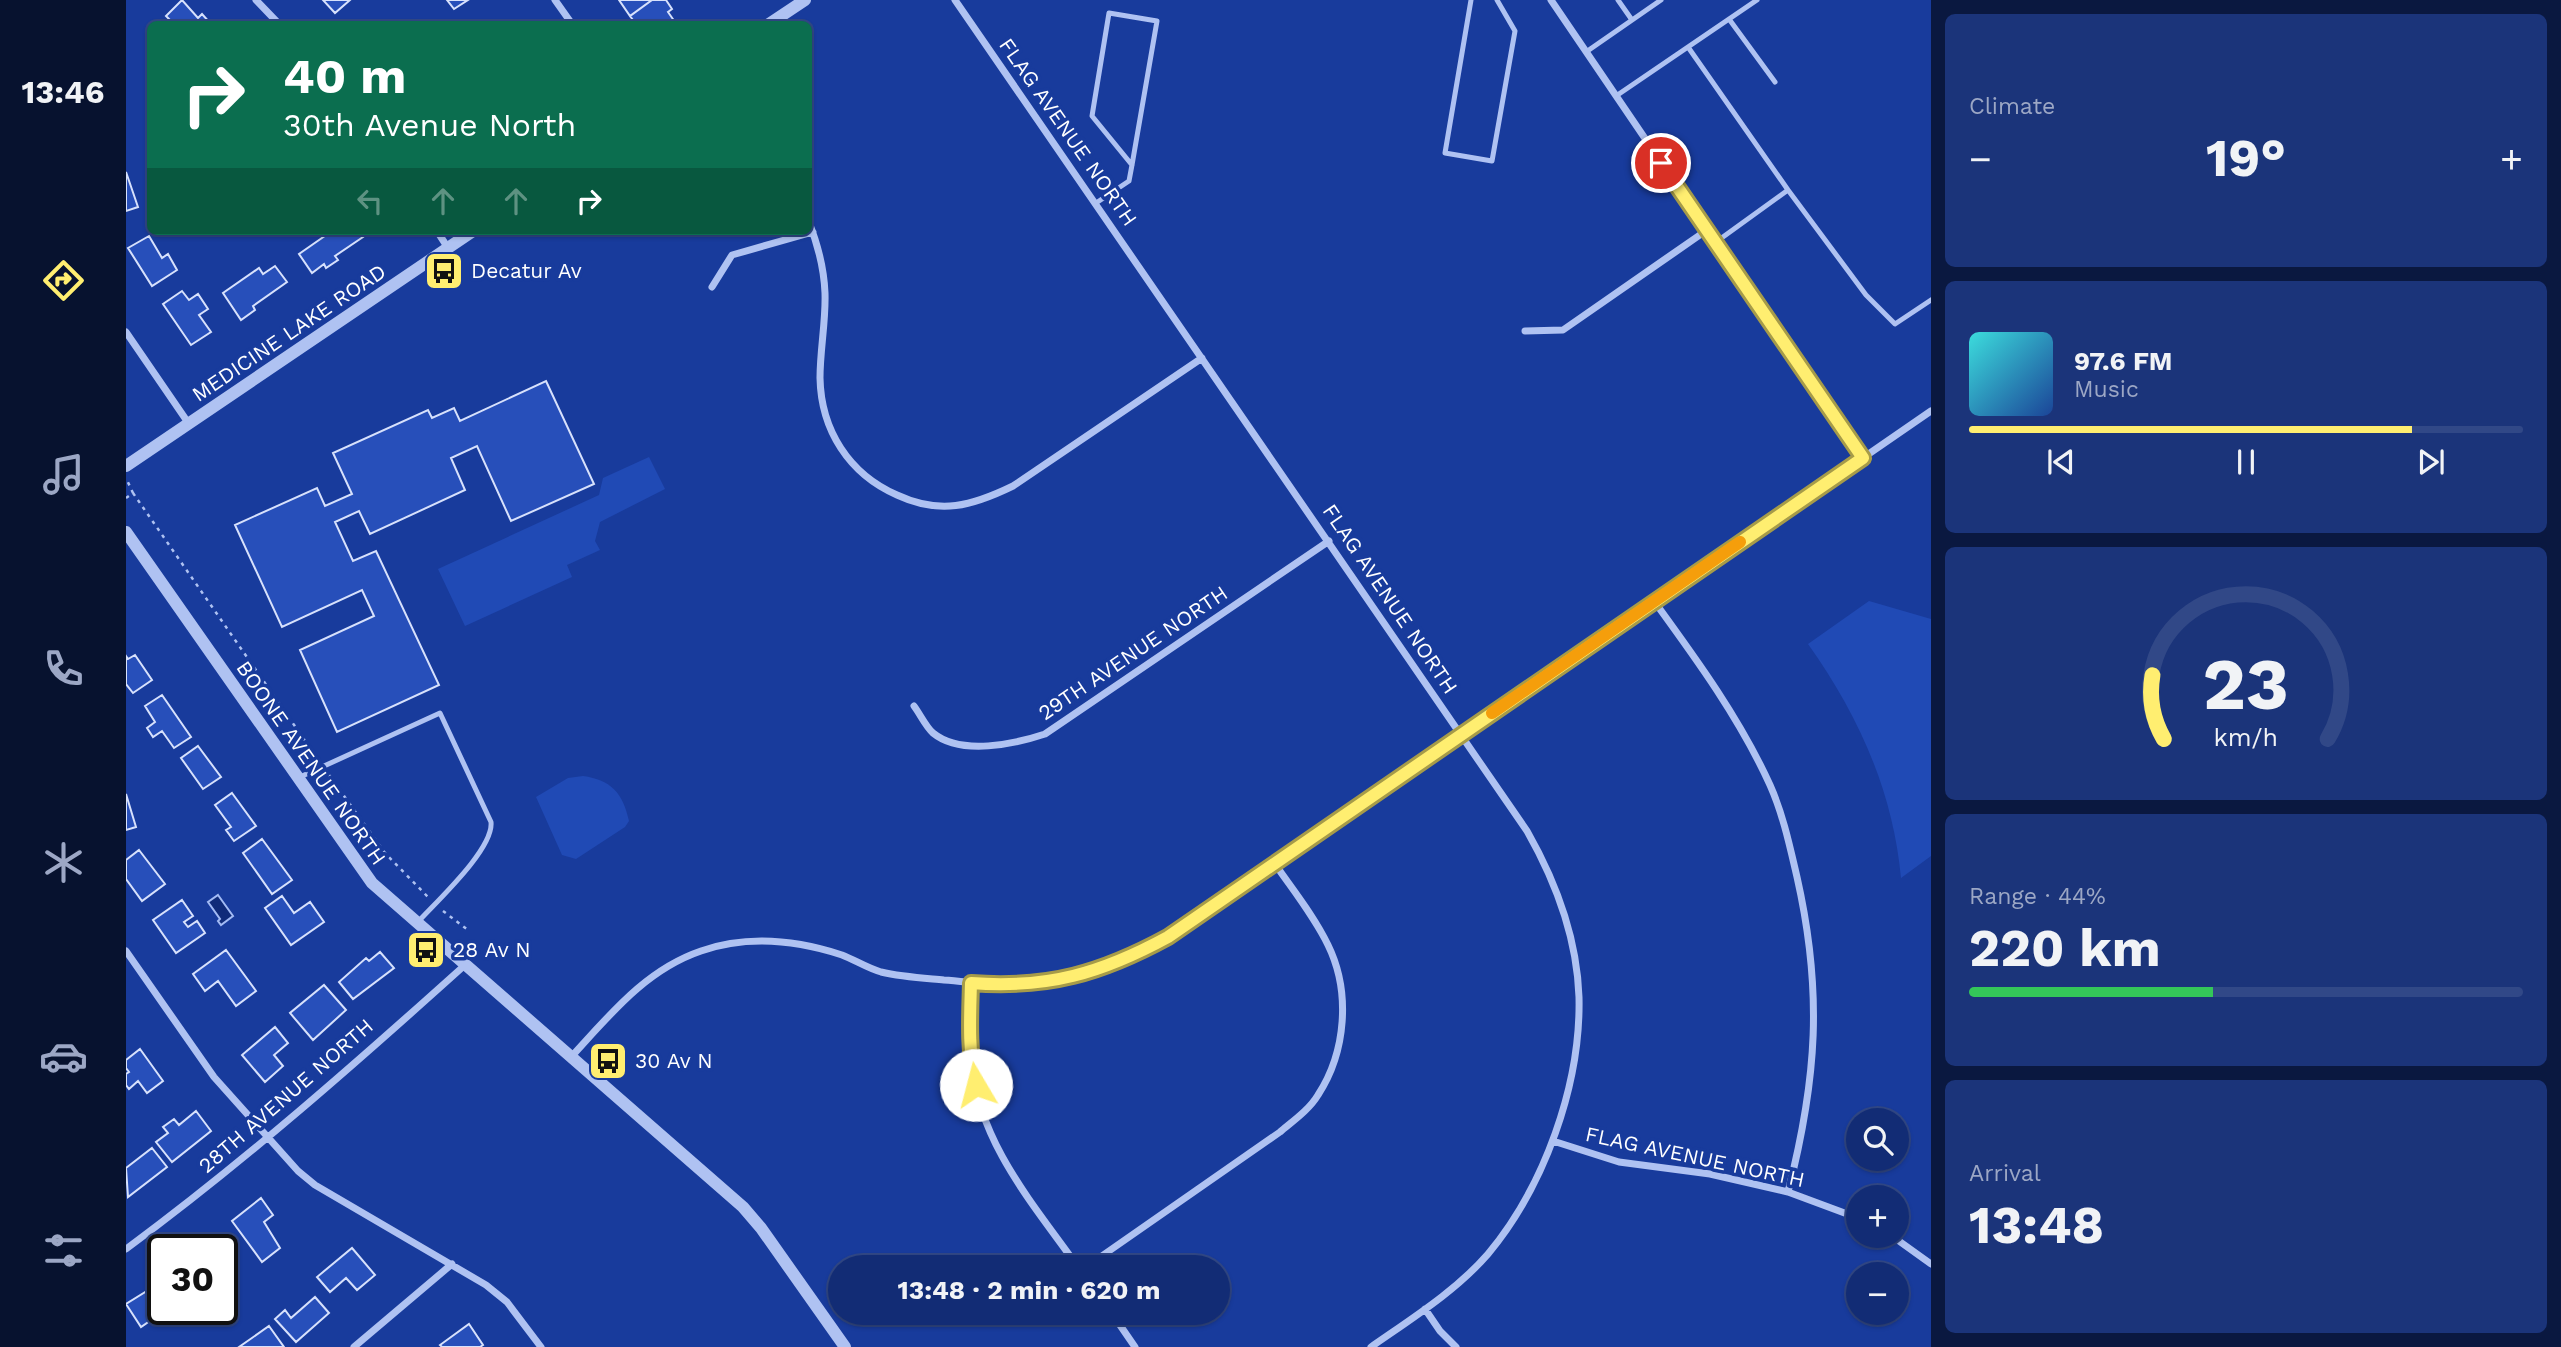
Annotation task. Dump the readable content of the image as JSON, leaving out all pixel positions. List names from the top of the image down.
{
  "streets": {
    "street": [
      "FLAG AVENUE NORTH",
      "MEDICINE LAKE ROAD",
      "29TH AVENUE NORTH",
      "BOONE AVENUE NORTH",
      "28TH AVENUE NORTH"
    ]
  },
  "crossings": [
    ["FLAG AVENUE NORTH", "29TH AVENUE NORTH"],
    ["BOONE AVENUE NORTH", "28TH AVENUE NORTH"]
  ],
  "places": {
    "bus stop": ["Decatur Av", "28 Av N", "30 Av N"]
  },
  "page": {
    "tabs": "13:46",
    "tile": [
      "Climate",
      ["Range · 44%", "220 km"],
      ["Arrival", "13:48"]
    ],
    "turn": ["40 m", "30th Avenue North"],
    "heat": ["−", "19°", "+"],
    "song": ["97.6 FM", "Music"],
    "map_buttons": ["+", "−"],
    "limit": "30",
    "trip": "13:48 · 2 min · 620 m",
    "gauge": ["23", "km/h"]
  }
}
